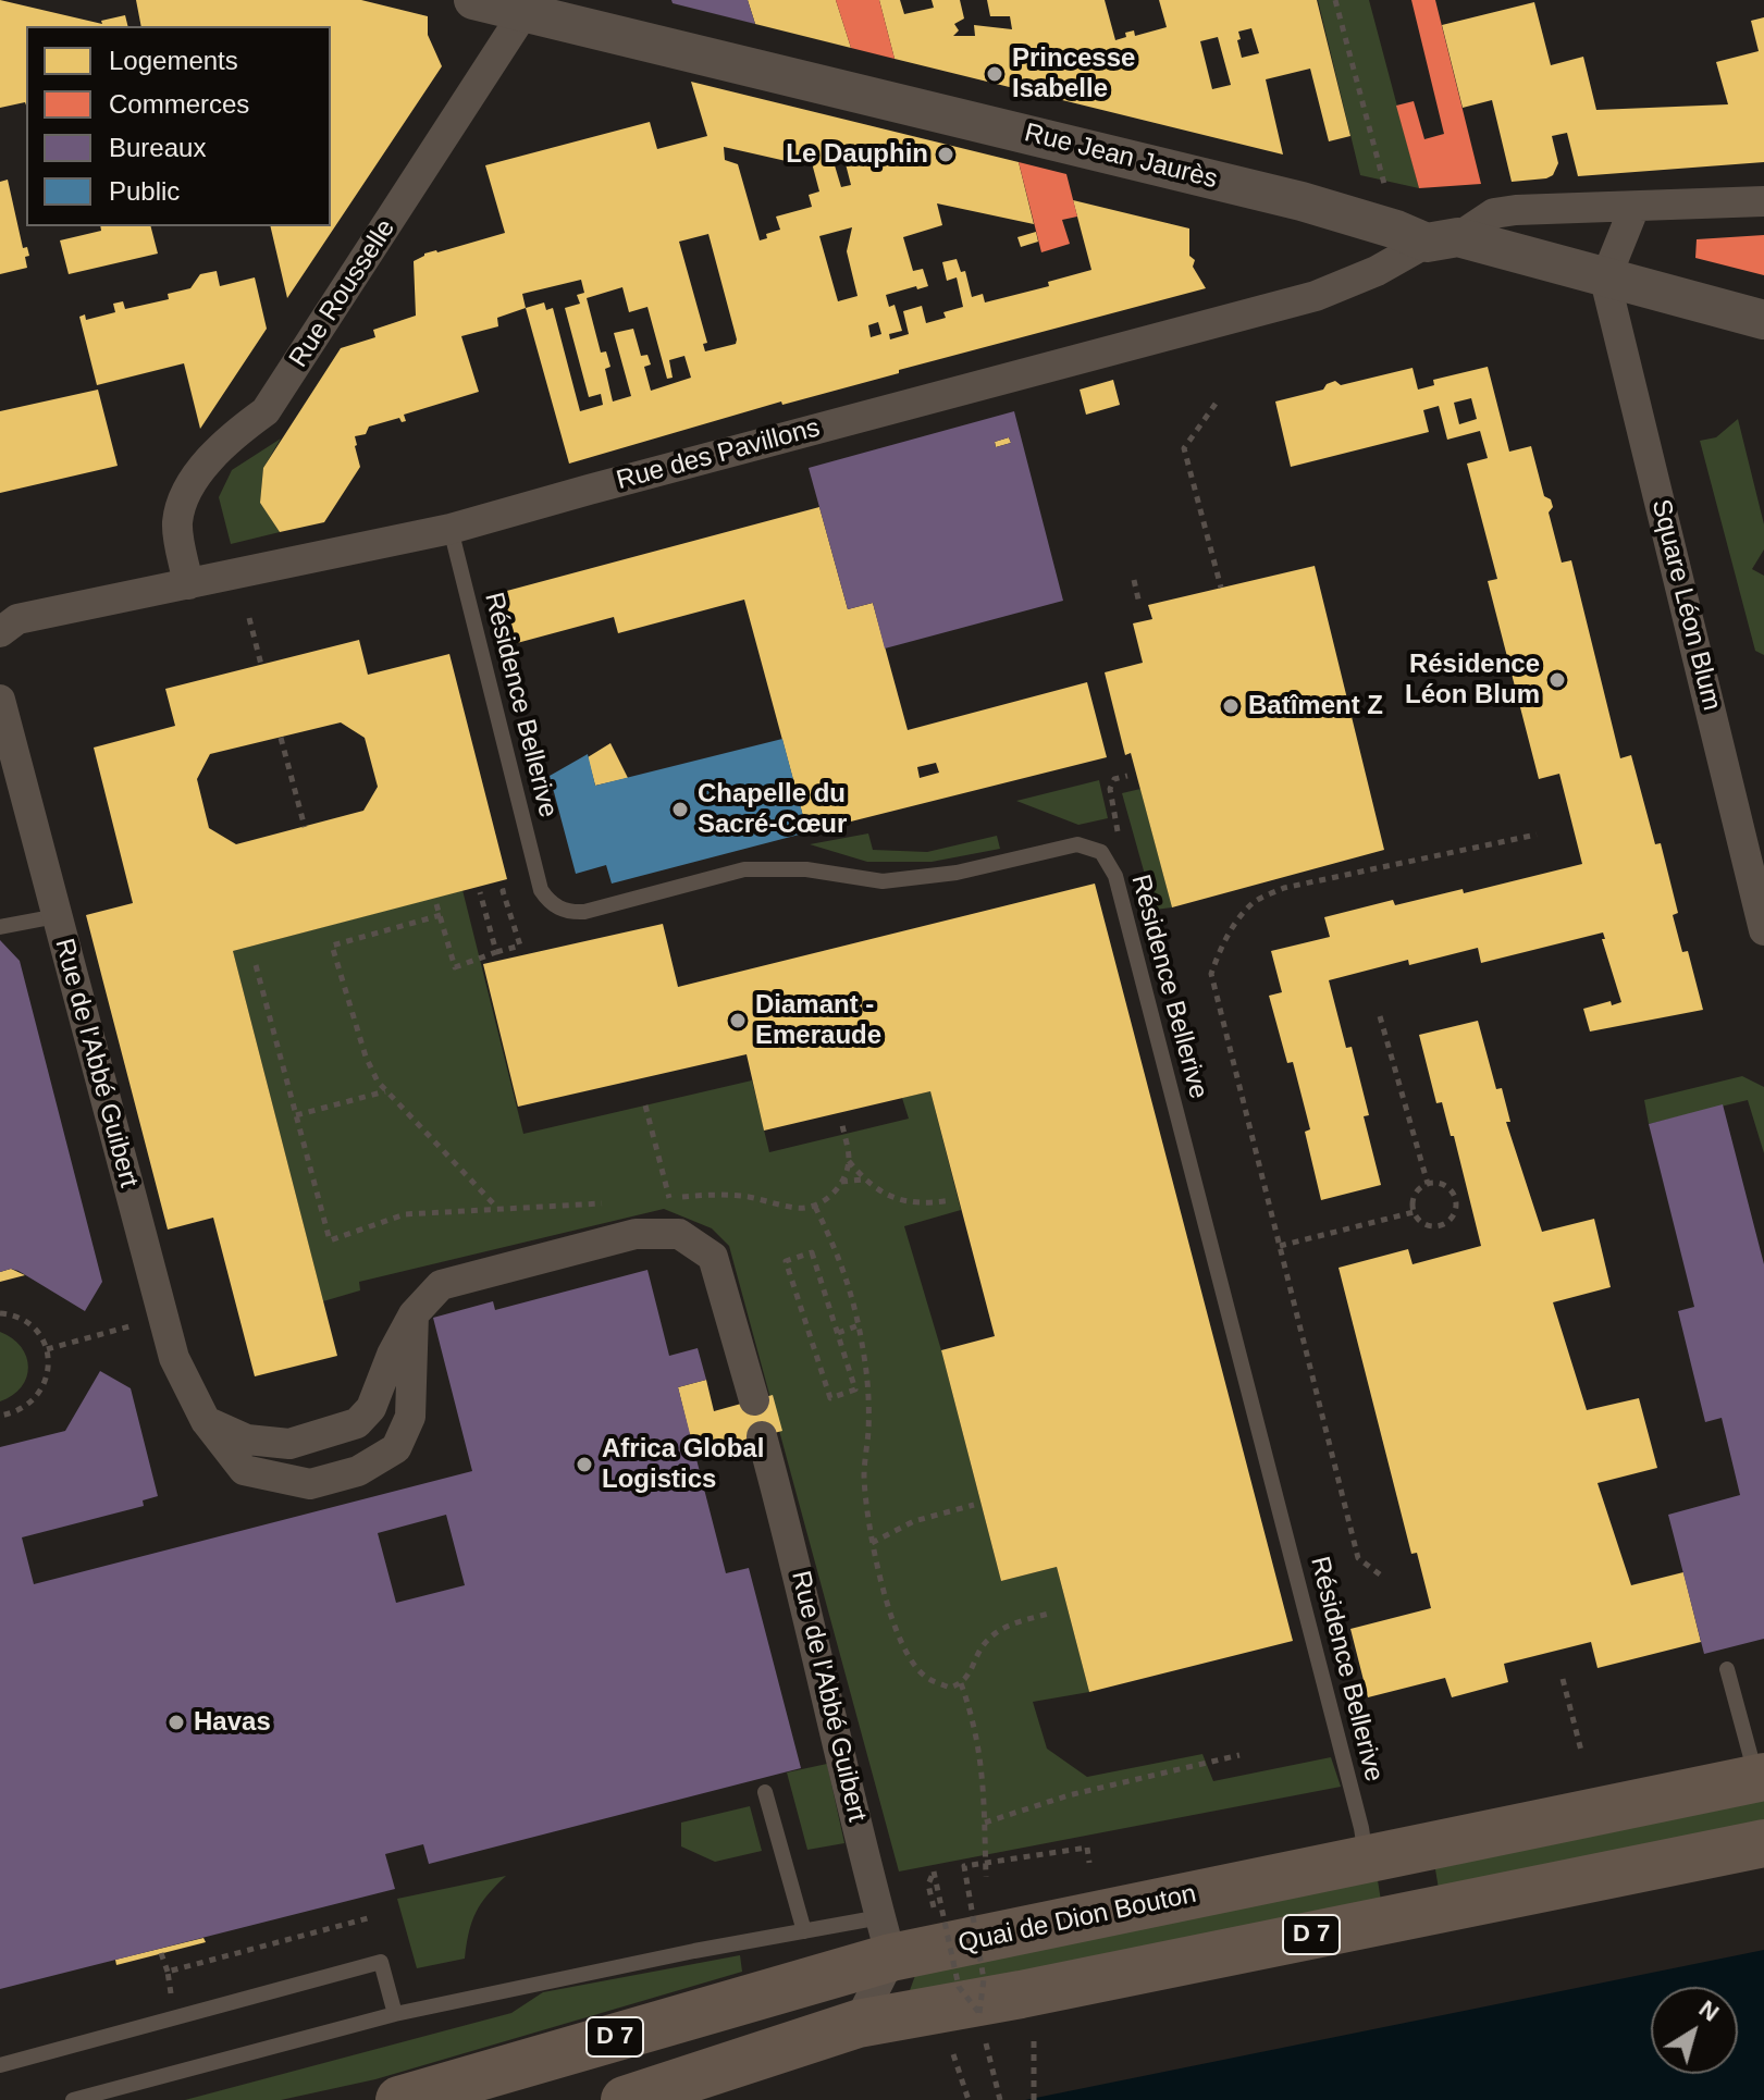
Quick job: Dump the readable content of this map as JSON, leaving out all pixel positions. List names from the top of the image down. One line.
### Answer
{"streets":{"main road":["Quai de Dion Bouton","D 7"],"street":["Rue Jean Jaurès","Rue Rousselle","Rue des Pavillons","Square Léon Blum","Rue de l'Abbé Guibert"],"lane":["Résidence Bellerive"]},"crossings":[["Rue Jean Jaurès","Rue Rousselle"],["Rue Jean Jaurès","Rue des Pavillons"],["Rue Jean Jaurès","Square Léon Blum"],["Rue Rousselle","Rue des Pavillons"],["Rue des Pavillons","Résidence Bellerive"],["Résidence Bellerive","Quai de Dion Bouton"],["Rue de l'Abbé Guibert","Quai de Dion Bouton"]],"places":["Princesse Isabelle","Le Dauphin","Résidence Léon Blum","Batîment Z","Chapelle du Sacré-Cœur","Diamant - Emeraude","Africa Global Logistics","Havas"],"legend":["Logements","Commerces","Bureaux","Public"],"north":"top right"}
